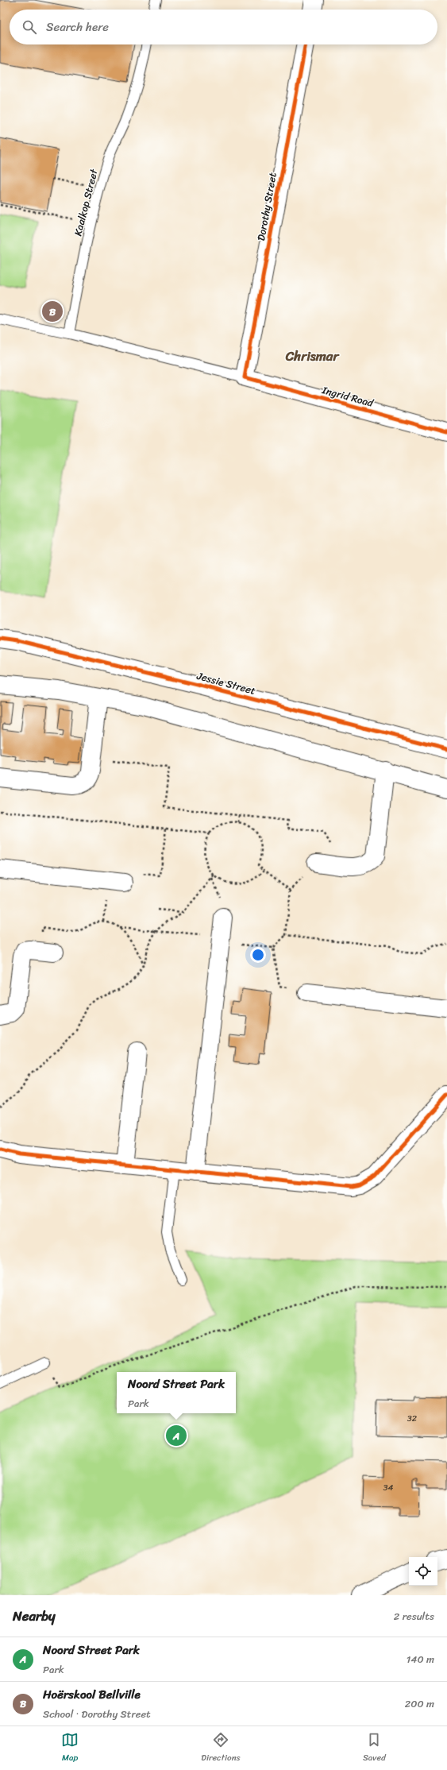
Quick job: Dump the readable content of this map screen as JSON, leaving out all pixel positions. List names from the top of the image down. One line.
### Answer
{"streets":{"street":["Dorothy Street","Ingrid Road","Jessie Street"],"lane":["Kaalkop Street"]},"crossings":[["Kaalkop Street","Ingrid Road"],["Dorothy Street","Ingrid Road"]],"districts":["Chrismar"],"house_numbers":["32","34"],"page":{"search":"Search here","pins":["B","A"],"popup":["Noord Street Park","Park"],"heading":["Nearby","2 results"],"list":[{"mark":"A","name":"Noord Street Park","note":"Park","value":"140 m"},{"mark":"B","name":"Hoërskool Bellville","note":"School · Dorothy Street","value":"200 m"}],"nav":["Map","Directions","Saved"]}}
